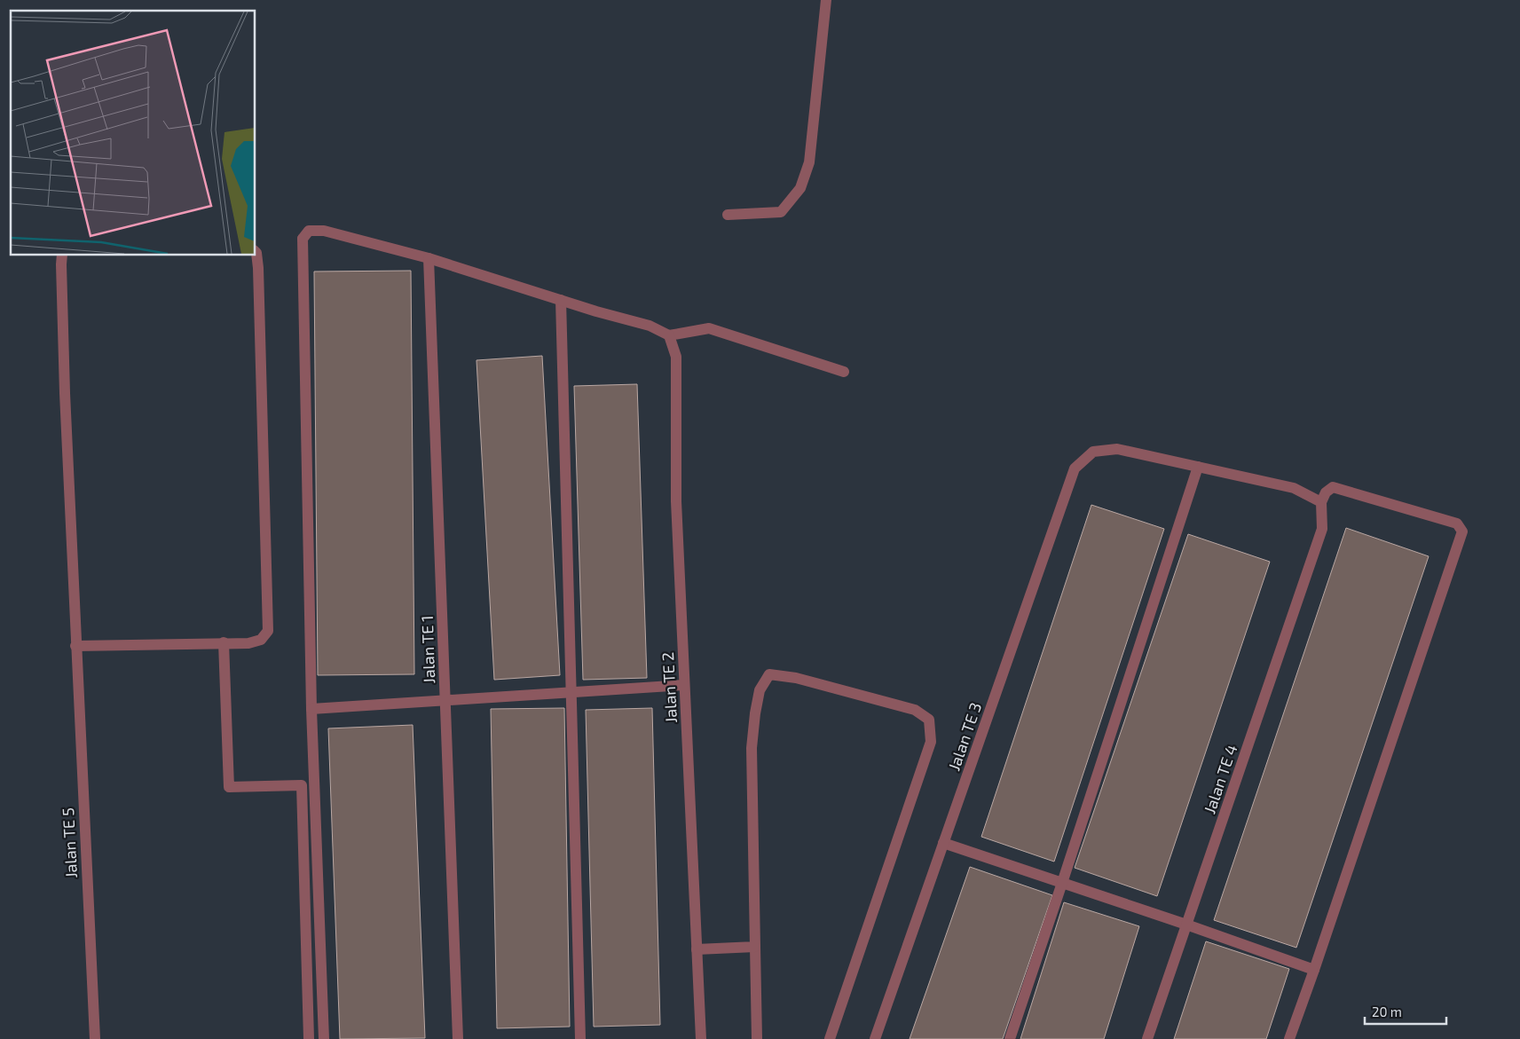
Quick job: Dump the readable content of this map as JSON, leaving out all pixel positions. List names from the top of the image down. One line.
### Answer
{"streets":{"street":["Jalan TE 1","Jalan TE 2","Jalan TE 3","Jalan TE 4","Jalan TE 5"]},"scale_bar":"20 m"}
